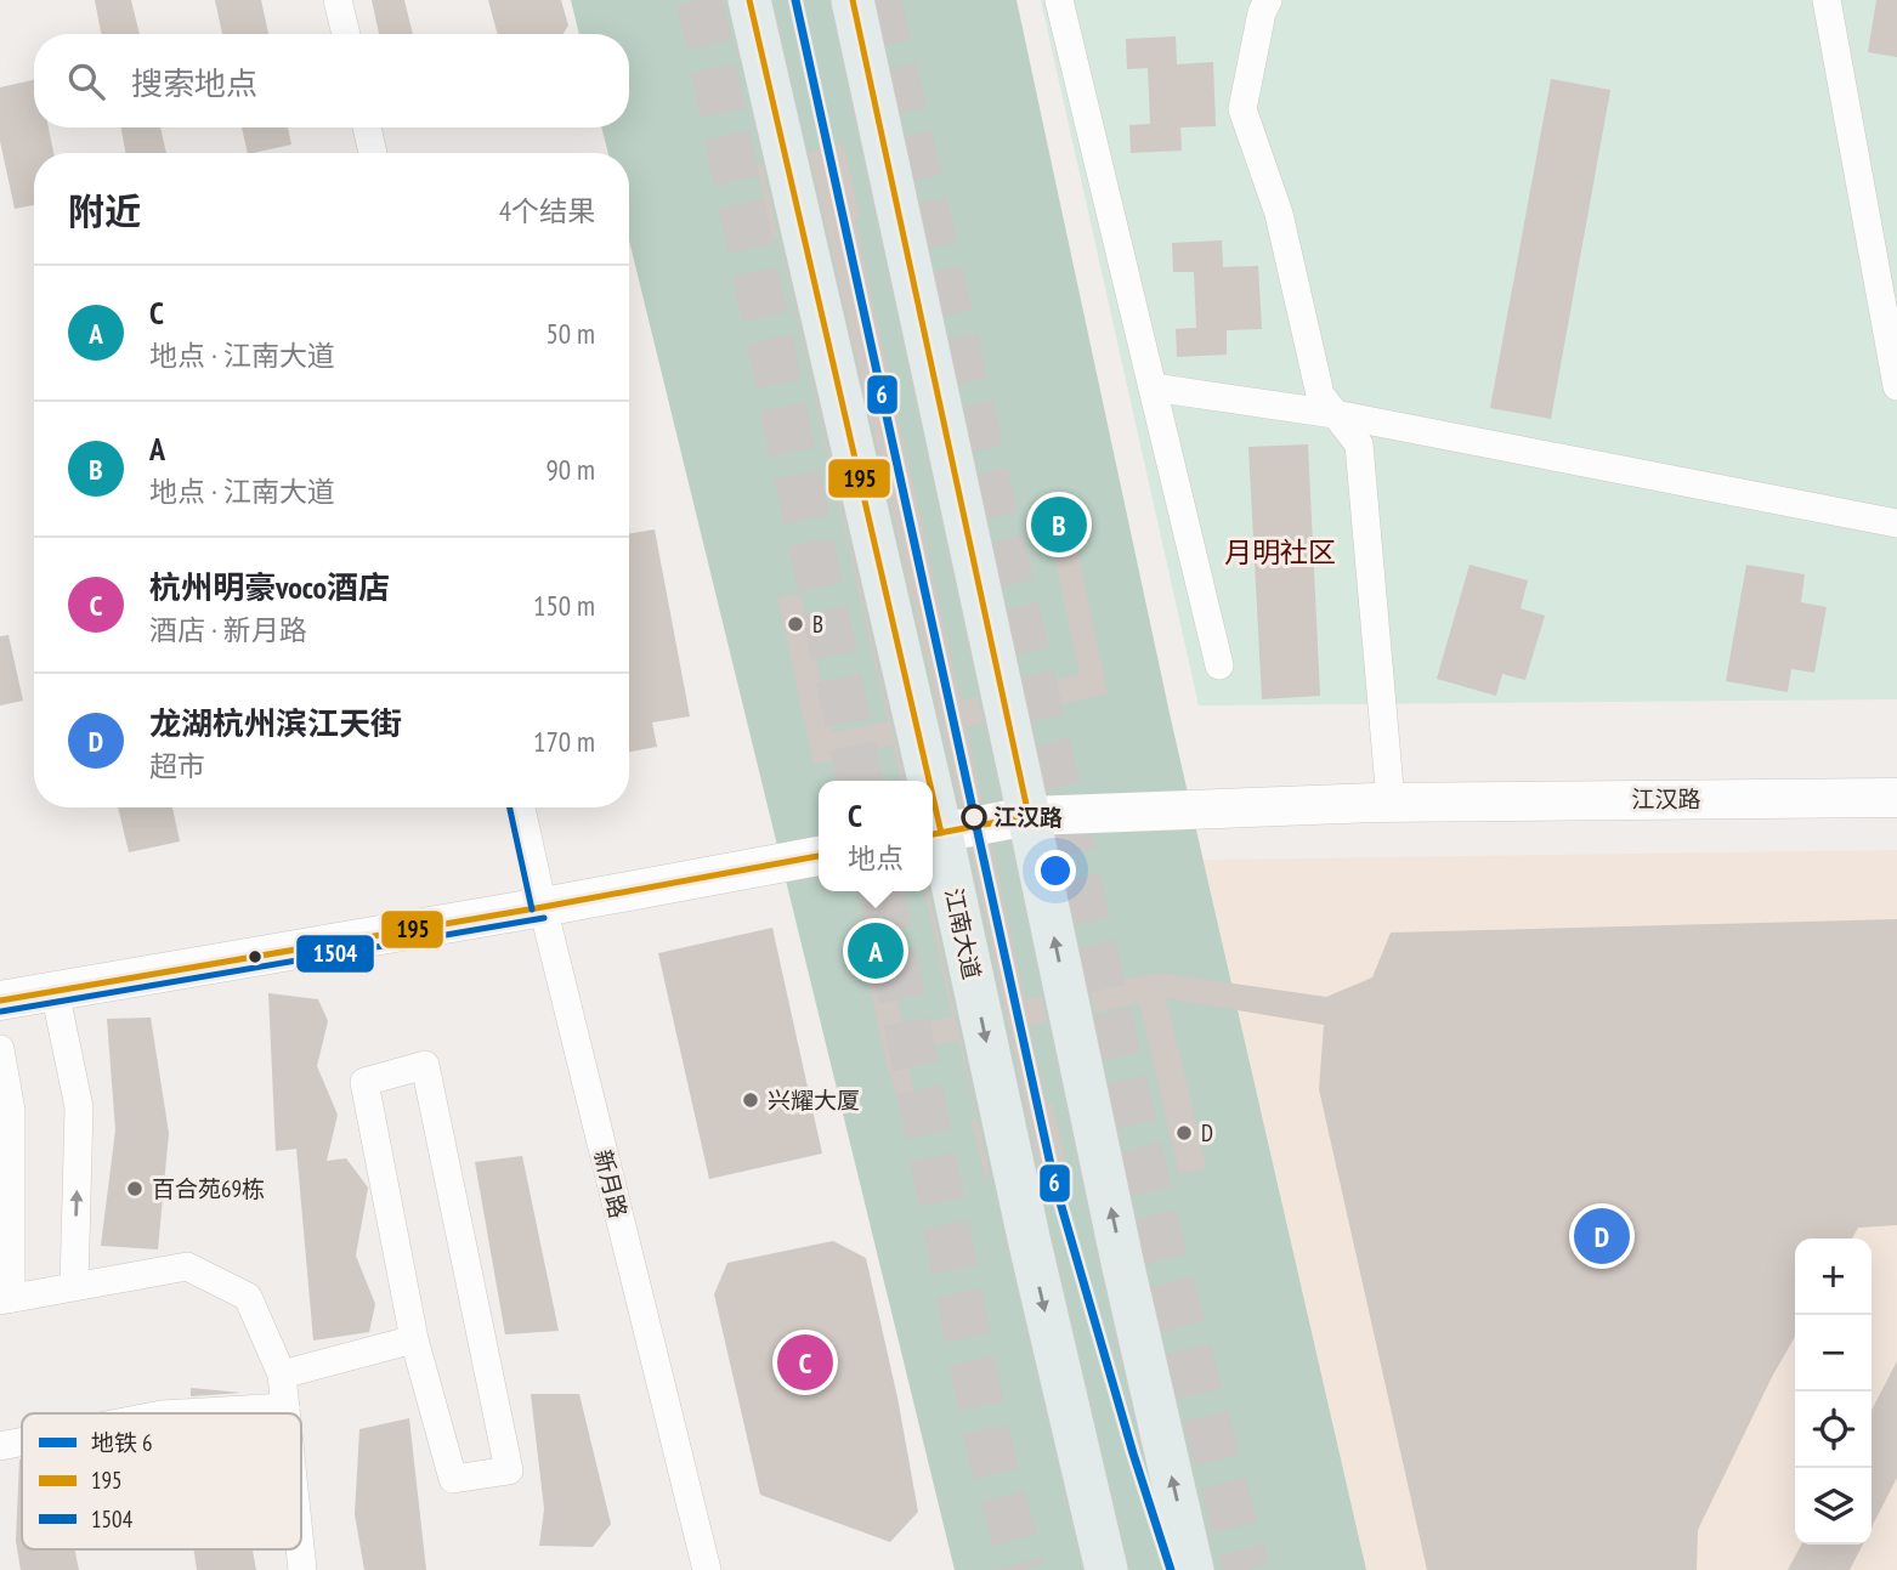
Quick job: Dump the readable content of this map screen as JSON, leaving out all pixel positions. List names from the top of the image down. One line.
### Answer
{"streets":{"main road":["江南大道"],"street":["江汉路","新月路"]},"crossings":[["江汉路","江南大道"]],"districts":["月明社区"],"places":["B","江汉路","兴耀大厦","D","百合苑69栋"],"lines":["metro line 6","transit line 195","transit line 1504"],"legend":["地铁 6","195","1504"],"page":{"search":"搜索地点","heading":["附近","4个结果"],"list":[{"mark":"A","name":"C","note":"地点 · 江南大道","value":"50 m"},{"mark":"B","name":"A","note":"地点 · 江南大道","value":"90 m"},{"mark":"C","name":"杭州明豪voco酒店","note":"酒店 · 新月路","value":"150 m"},{"mark":"D","name":"龙湖杭州滨江天街","note":"超市","value":"170 m"}],"pins":["B","A","D","C"],"popup":["C","地点"],"map_buttons":["+","−"]}}
